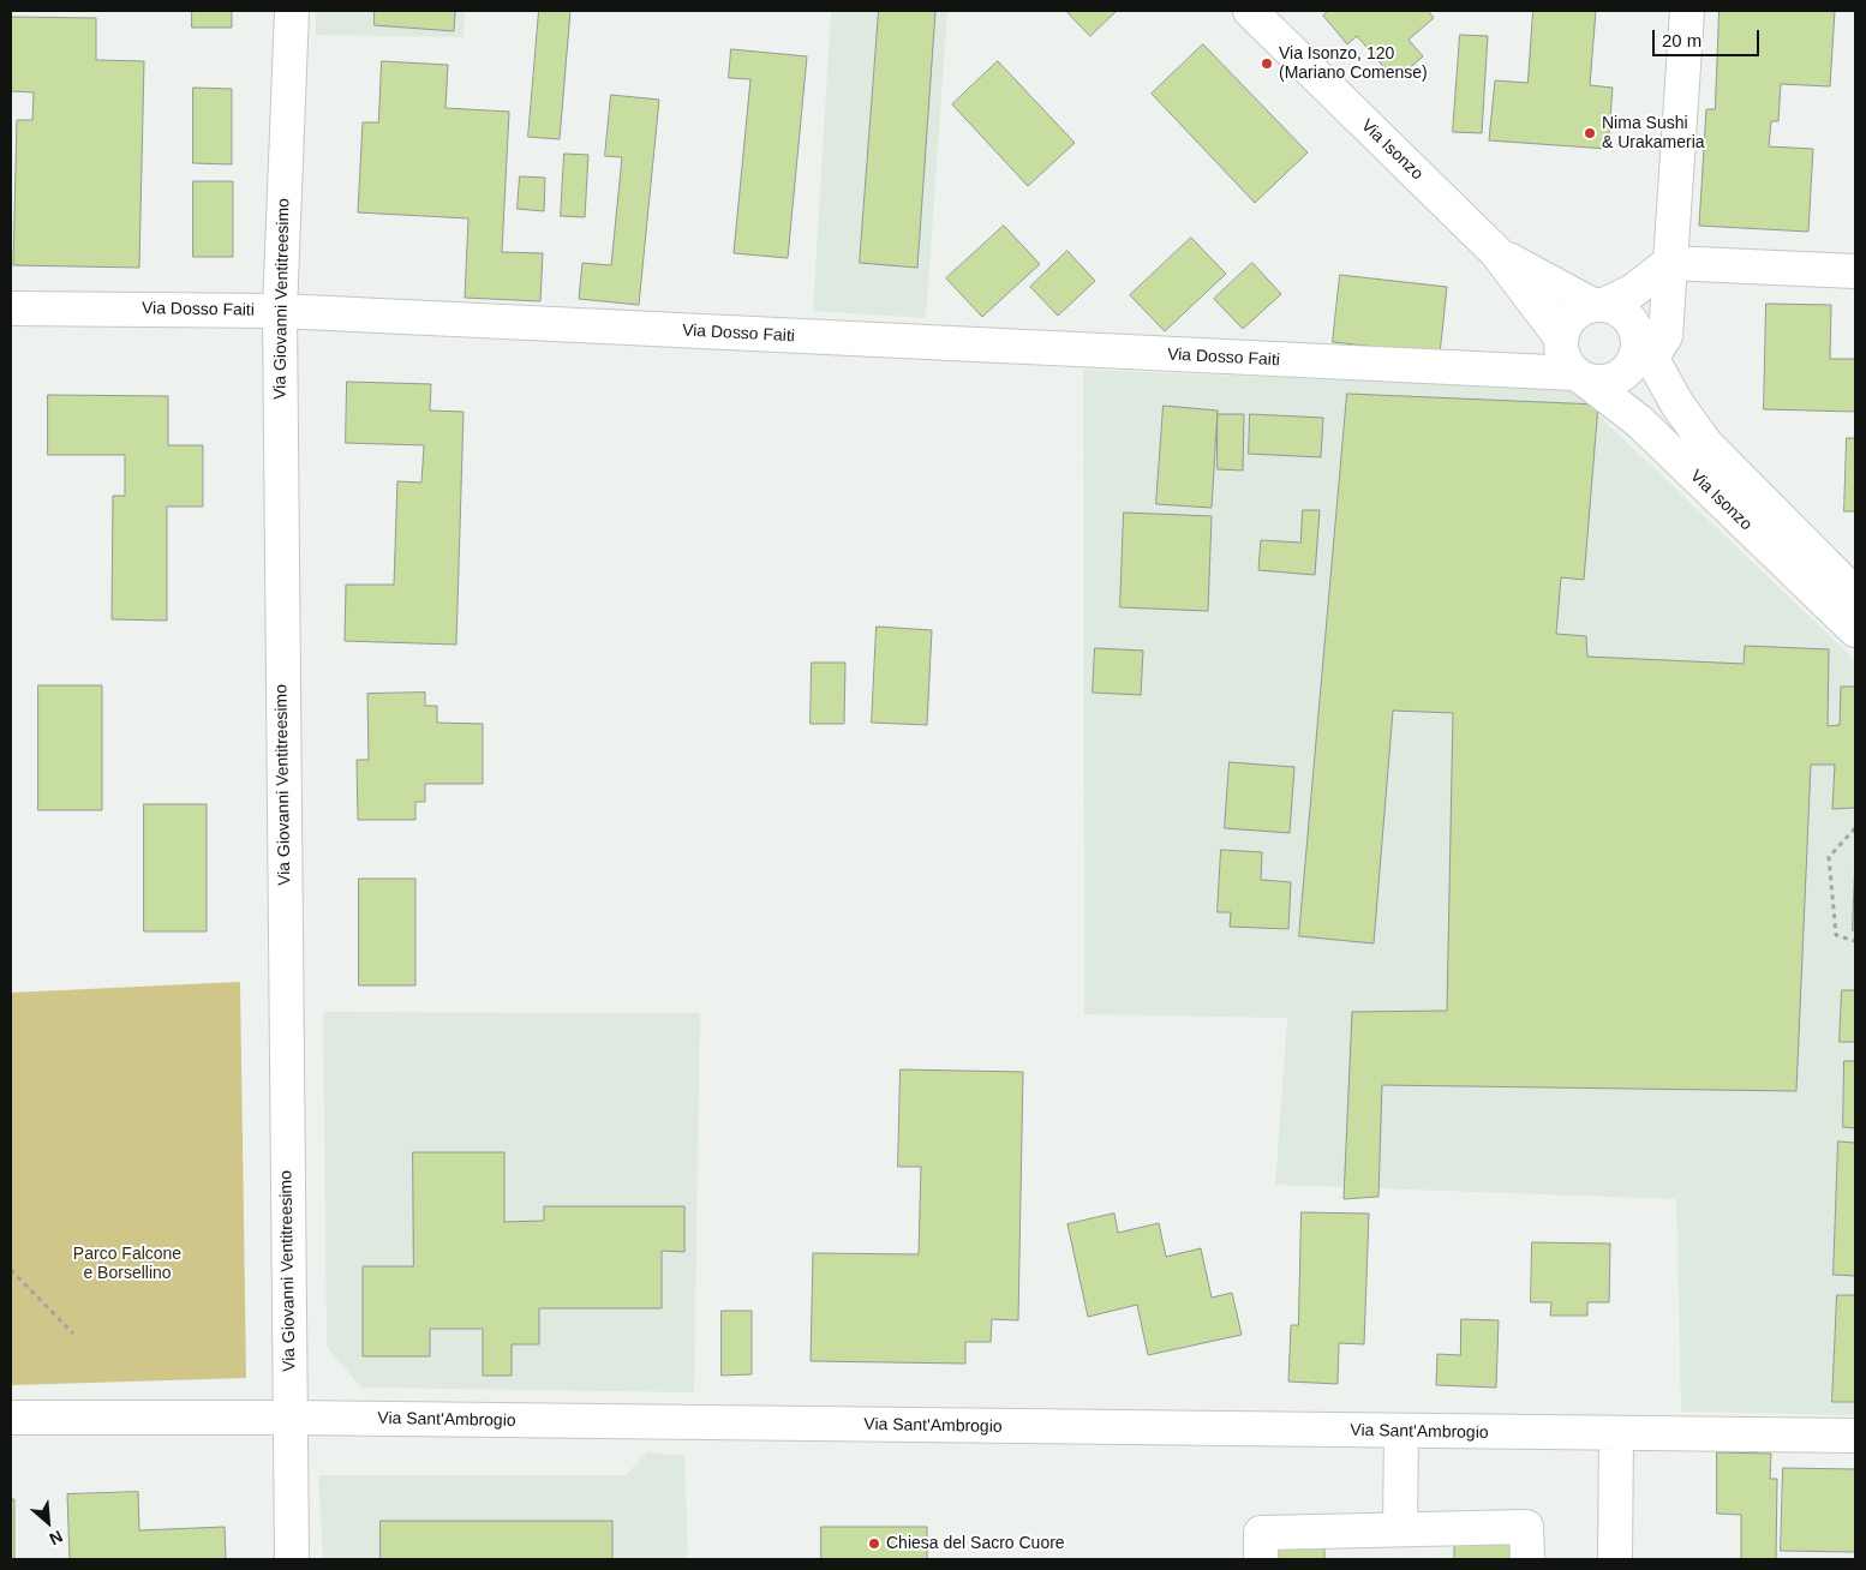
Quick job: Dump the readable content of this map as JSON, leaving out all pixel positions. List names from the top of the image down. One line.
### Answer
{"streets":{"street":["Via Isonzo","Via Giovanni Ventitreesimo","Via Dosso Faiti","Via Sant'Ambrogio"]},"crossings":[["Via Isonzo","Via Dosso Faiti"],["Via Giovanni Ventitreesimo","Via Dosso Faiti"],["Via Giovanni Ventitreesimo","Via Sant'Ambrogio"]],"parks":["Parco Falcone e Borsellino"],"places":["Via Isonzo, 120 (Mariano Comense)","Nima Sushi & Urakameria","Chiesa del Sacro Cuore"],"scale_bar":"20 m","north":"bottom right"}
